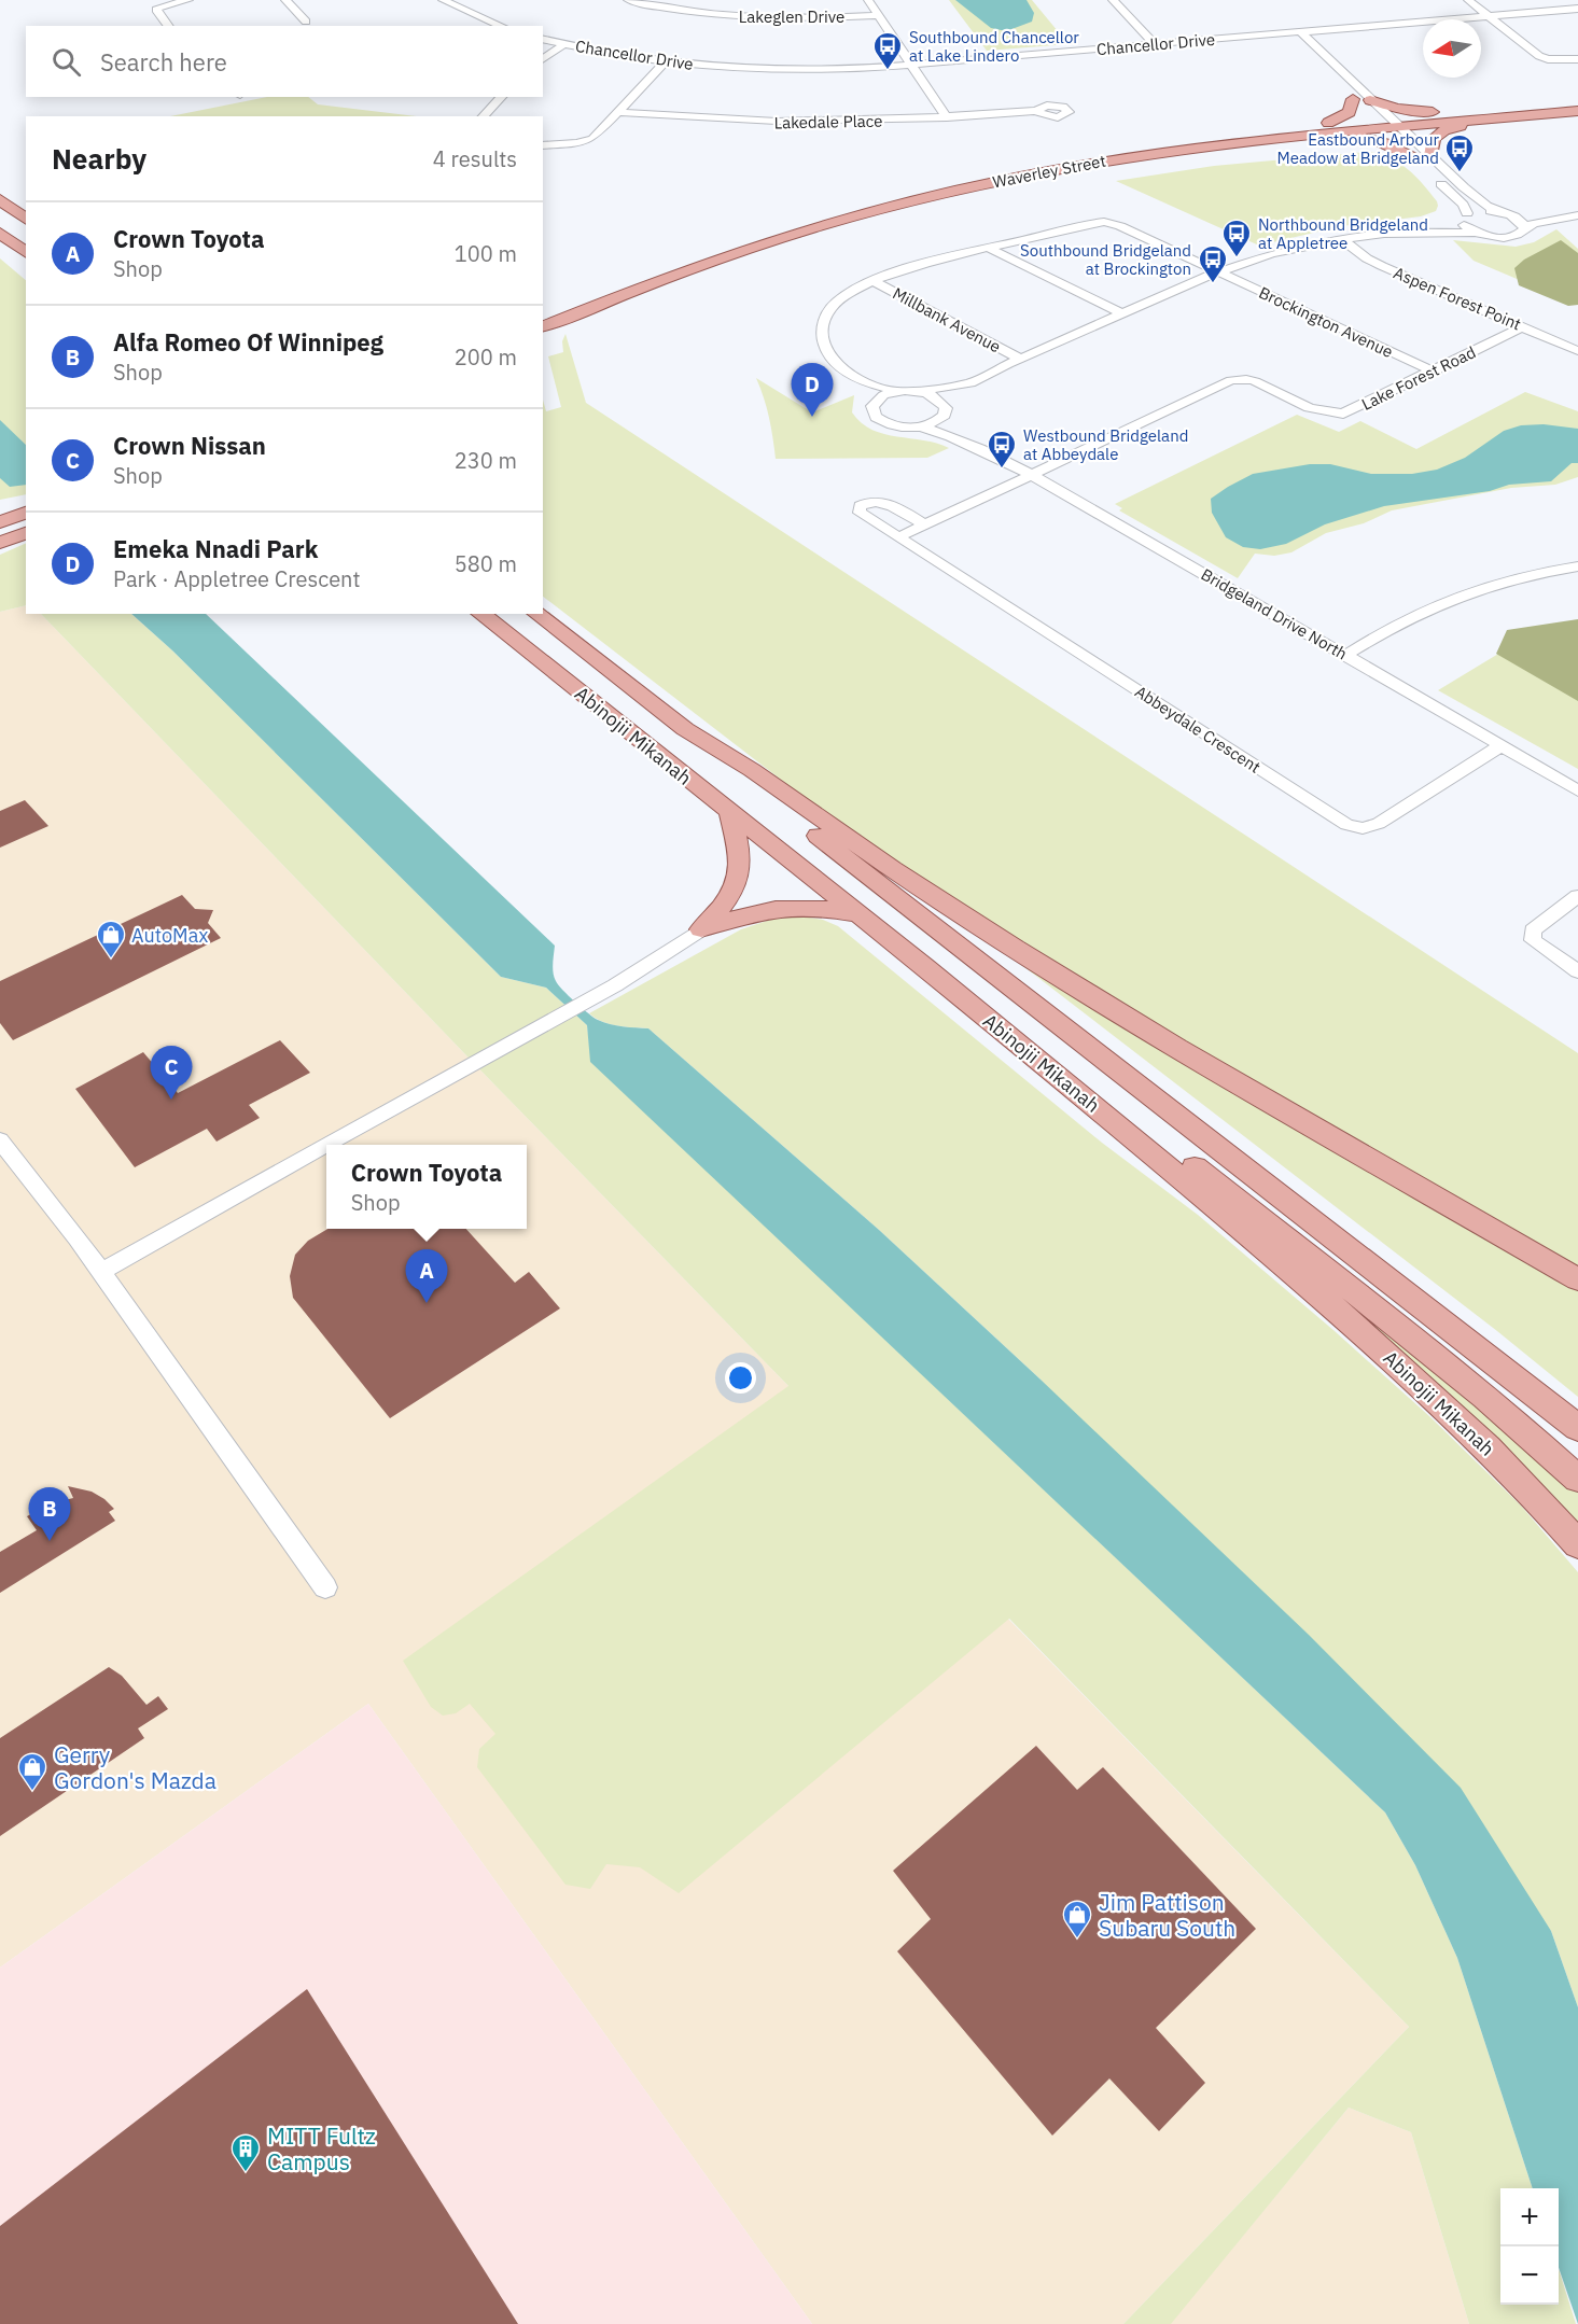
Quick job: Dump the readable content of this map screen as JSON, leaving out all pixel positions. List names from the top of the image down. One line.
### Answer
{"streets":{"main road":["Waverley Street","Abinojii Mikanah"],"street":["Lakeglen Drive","Chancellor Drive","Lakedale Place","Aspen Forest Point","Millbank Avenue","Brockington Avenue","Lake Forest Road","Bridgeland Drive North","Abbeydale Crescent"]},"crossings":[["Aspen Forest Point","Lake Forest Road"],["Millbank Avenue","Brockington Avenue"],["Brockington Avenue","Lake Forest Road"],["Lake Forest Road","Bridgeland Drive North"],["Bridgeland Drive North","Abbeydale Crescent"]],"places":{"bus stop":["Southbound Chancellor at Lake Lindero","Eastbound Arbour Meadow at Bridgeland","Northbound Bridgeland at Appletree","Southbound Bridgeland at Brockington","Westbound Bridgeland at Abbeydale"],"shop":["AutoMax","Gerry Gordon's Mazda","Jim Pattison Subaru South"],"building":["MITT Fultz Campus"]},"north":"left","page":{"search":"Search here","heading":["Nearby","4 results"],"list":[{"mark":"A","name":"Crown Toyota","note":"Shop","value":"100 m"},{"mark":"B","name":"Alfa Romeo Of Winnipeg","note":"Shop","value":"200 m"},{"mark":"C","name":"Crown Nissan","note":"Shop","value":"230 m"},{"mark":"D","name":"Emeka Nnadi Park","note":"Park · Appletree Crescent","value":"580 m"}],"pins":["D","C","A","B"],"popup":["Crown Toyota","Shop"],"map_buttons":["+","−"]}}
